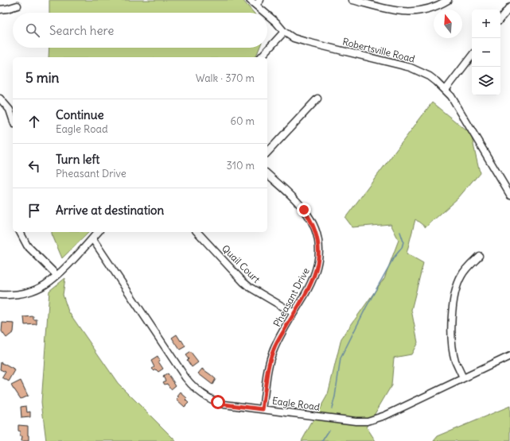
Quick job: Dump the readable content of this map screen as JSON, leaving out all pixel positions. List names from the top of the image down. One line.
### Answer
{"streets":{"street":["Robertsville Road","Quail Court","Pheasant Drive","Eagle Road"]},"crossings":[["Quail Court","Pheasant Drive"],["Pheasant Drive","Eagle Road"]],"north":"top","page":{"map_buttons":["+","−"],"search":"Search here","heading":["5 min","Walk · 370 m"],"list":[["Continue","Eagle Road","60 m"],["Turn left","Pheasant Drive","310 m"],"Arrive at destination"]}}
